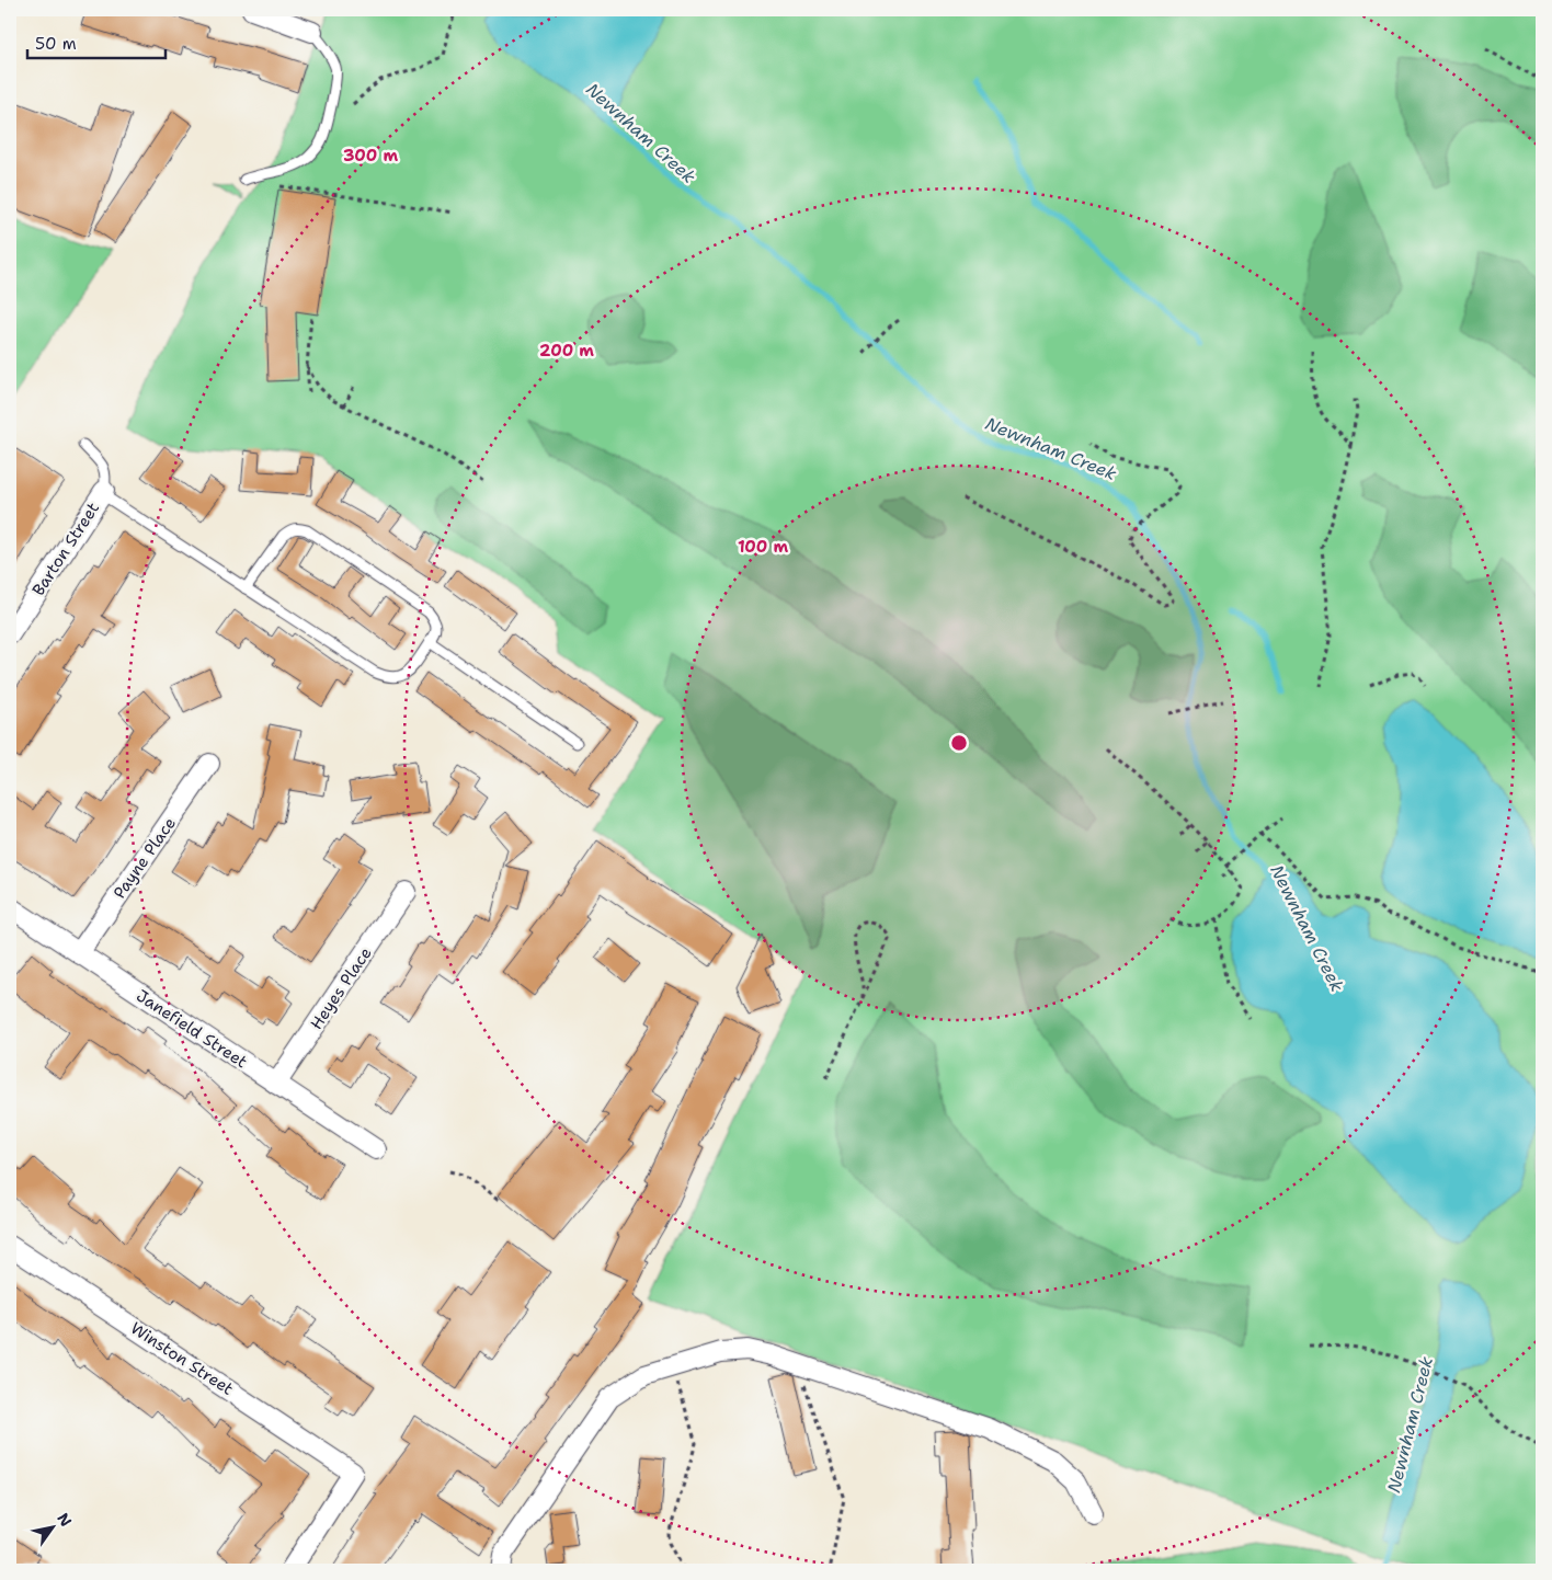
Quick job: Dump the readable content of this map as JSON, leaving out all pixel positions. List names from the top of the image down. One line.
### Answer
{"streets":{"street":["Barton Street","Payne Place","Heyes Place","Janefield Street","Winston Street"]},"crossings":[["Payne Place","Janefield Street"],["Heyes Place","Janefield Street"]],"water":["Newnham Creek"],"scale_bar":"50 m","north":"top right","rings":["300 m","200 m","100 m"]}
